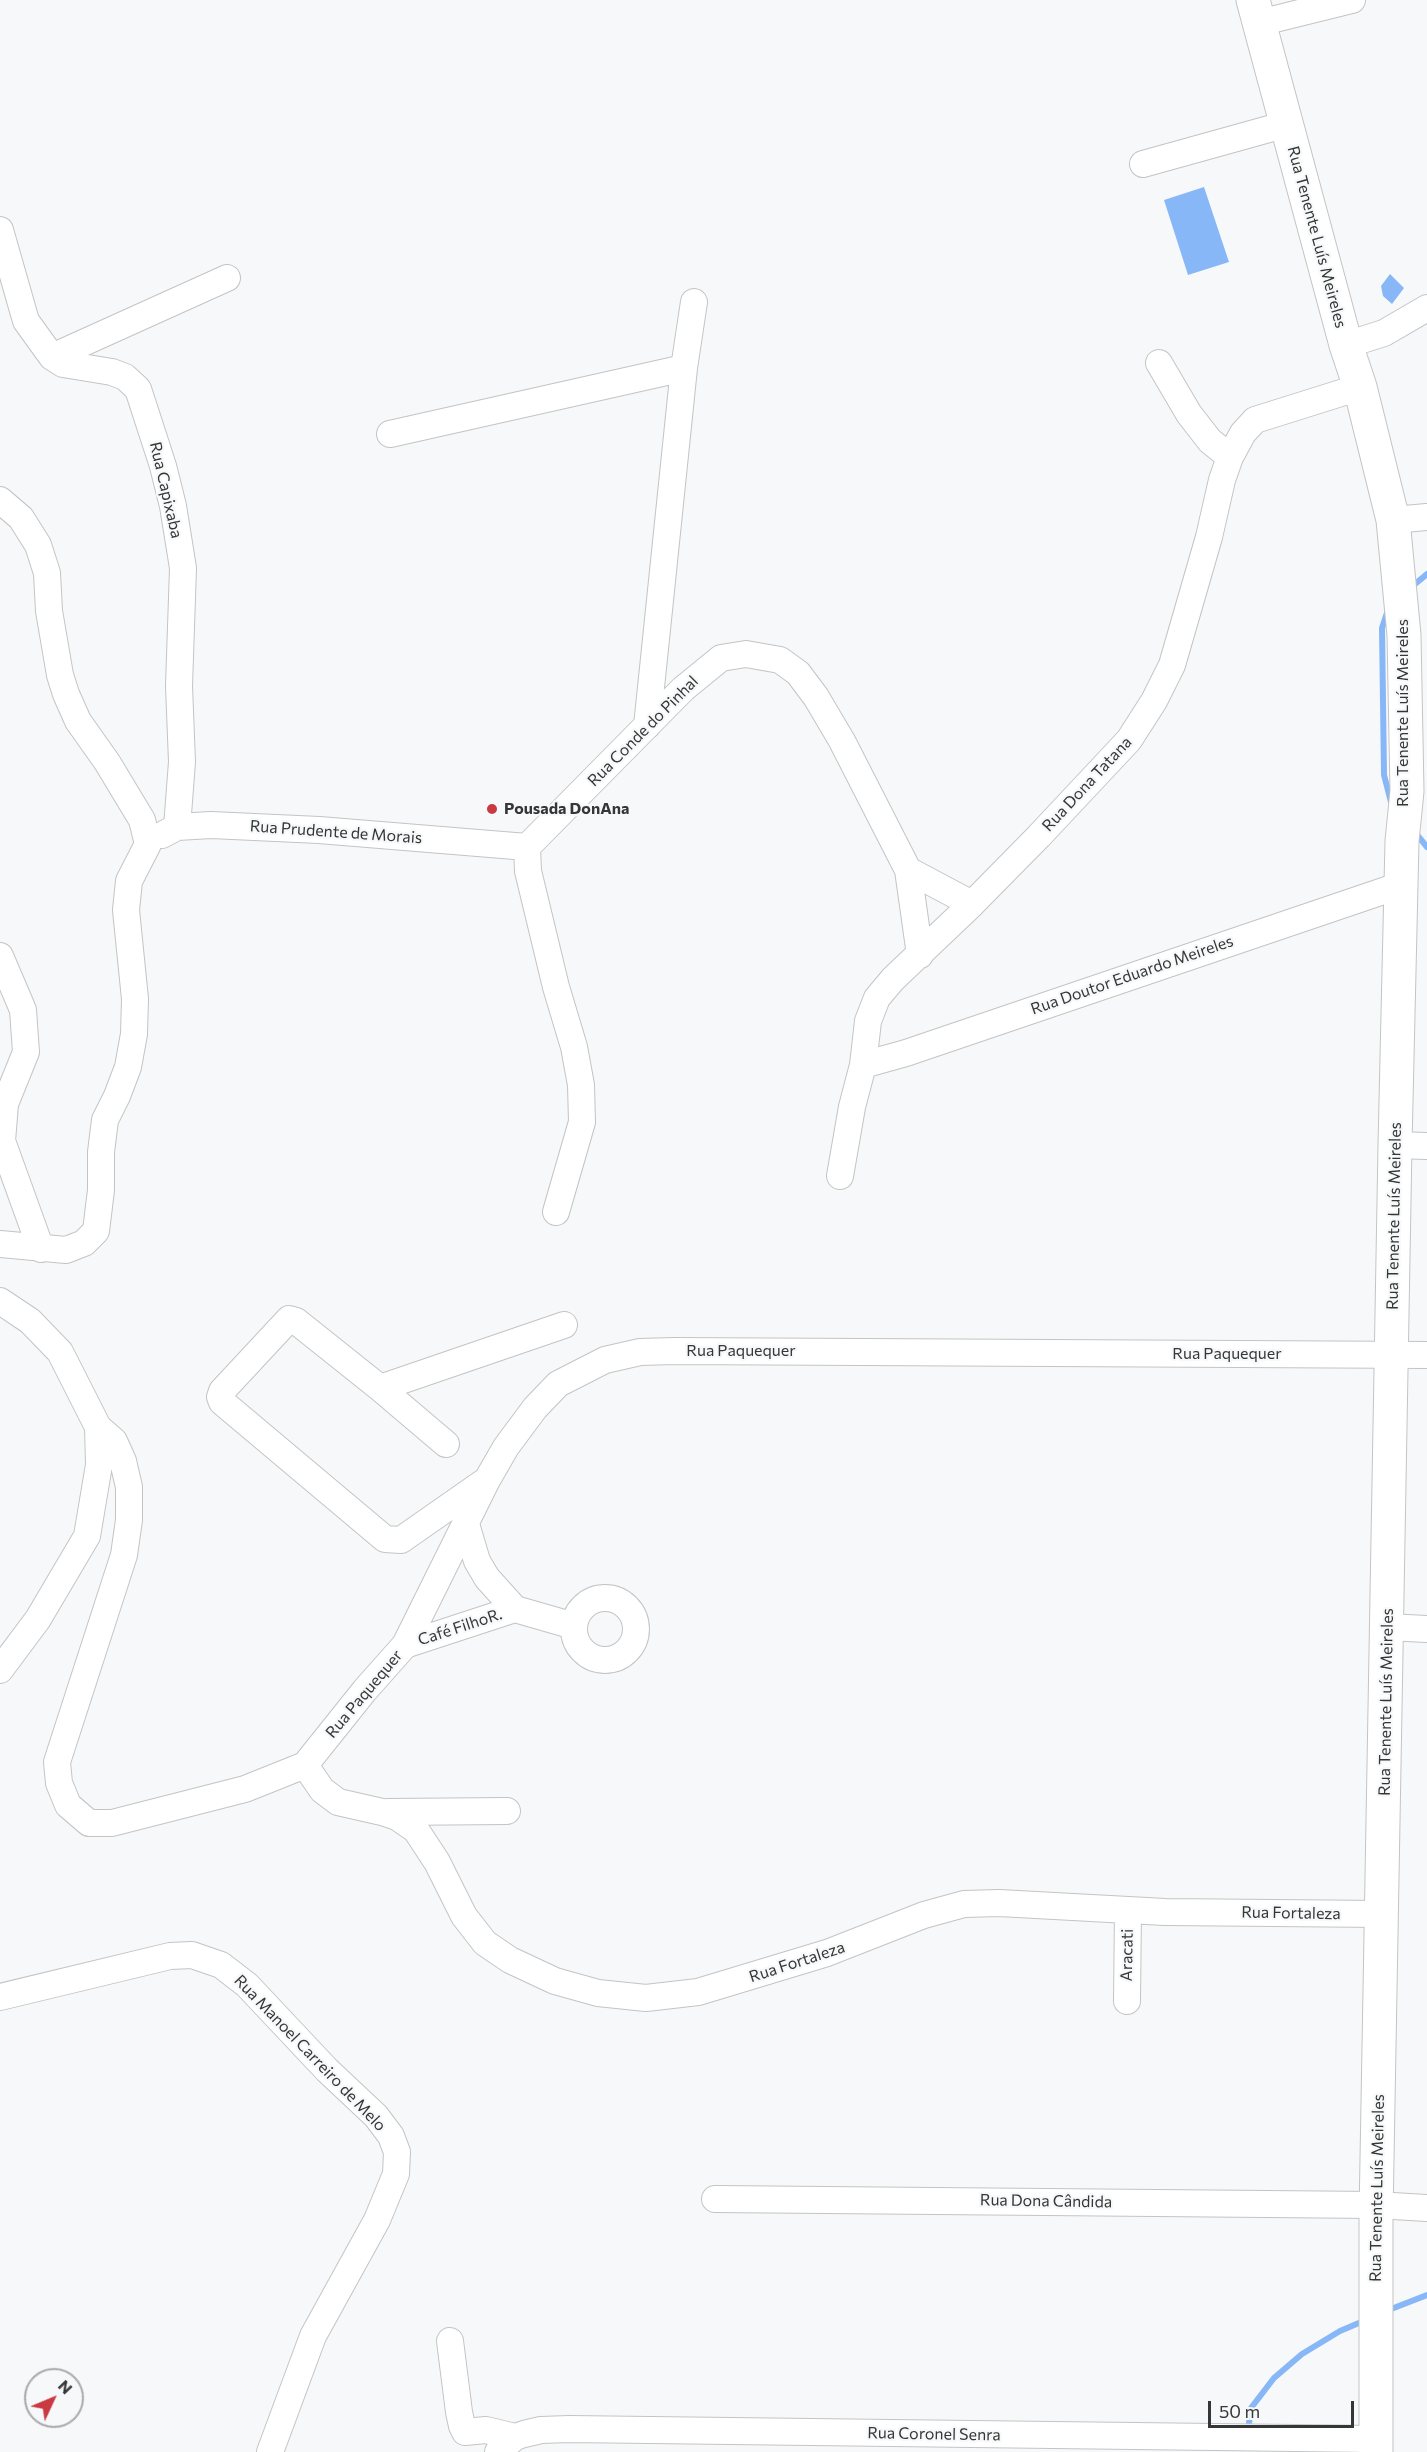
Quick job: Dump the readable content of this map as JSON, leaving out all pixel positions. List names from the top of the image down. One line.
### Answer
{"streets":{"main road":["Rua Tenente Luís Meireles"],"street":["Rua Capixaba","Rua Conde do Pinhal","Rua Dona Tatana","Rua Prudente de Morais","Rua Doutor Eduardo Meireles","Rua Paquequer","Café FilhoR.","Rua Fortaleza","Aracati","Rua Manoel Carreiro de Melo","Rua Dona Cândida","Rua Coronel Senra"]},"crossings":[["Rua Tenente Luís Meireles","Rua Dona Tatana"],["Rua Tenente Luís Meireles","Rua Doutor Eduardo Meireles"],["Rua Tenente Luís Meireles","Rua Paquequer"],["Rua Tenente Luís Meireles","Rua Fortaleza"],["Rua Tenente Luís Meireles","Rua Dona Cândida"],["Rua Tenente Luís Meireles","Rua Coronel Senra"],["Rua Capixaba","Rua Prudente de Morais"],["Rua Conde do Pinhal","Rua Dona Tatana"],["Rua Conde do Pinhal","Rua Prudente de Morais"],["Rua Dona Tatana","Rua Doutor Eduardo Meireles"],["Rua Paquequer","Café FilhoR."],["Rua Paquequer","Rua Fortaleza"],["Rua Fortaleza","Aracati"]],"places":["Pousada DonAna"],"scale_bar":"50 m","north":"top right"}
